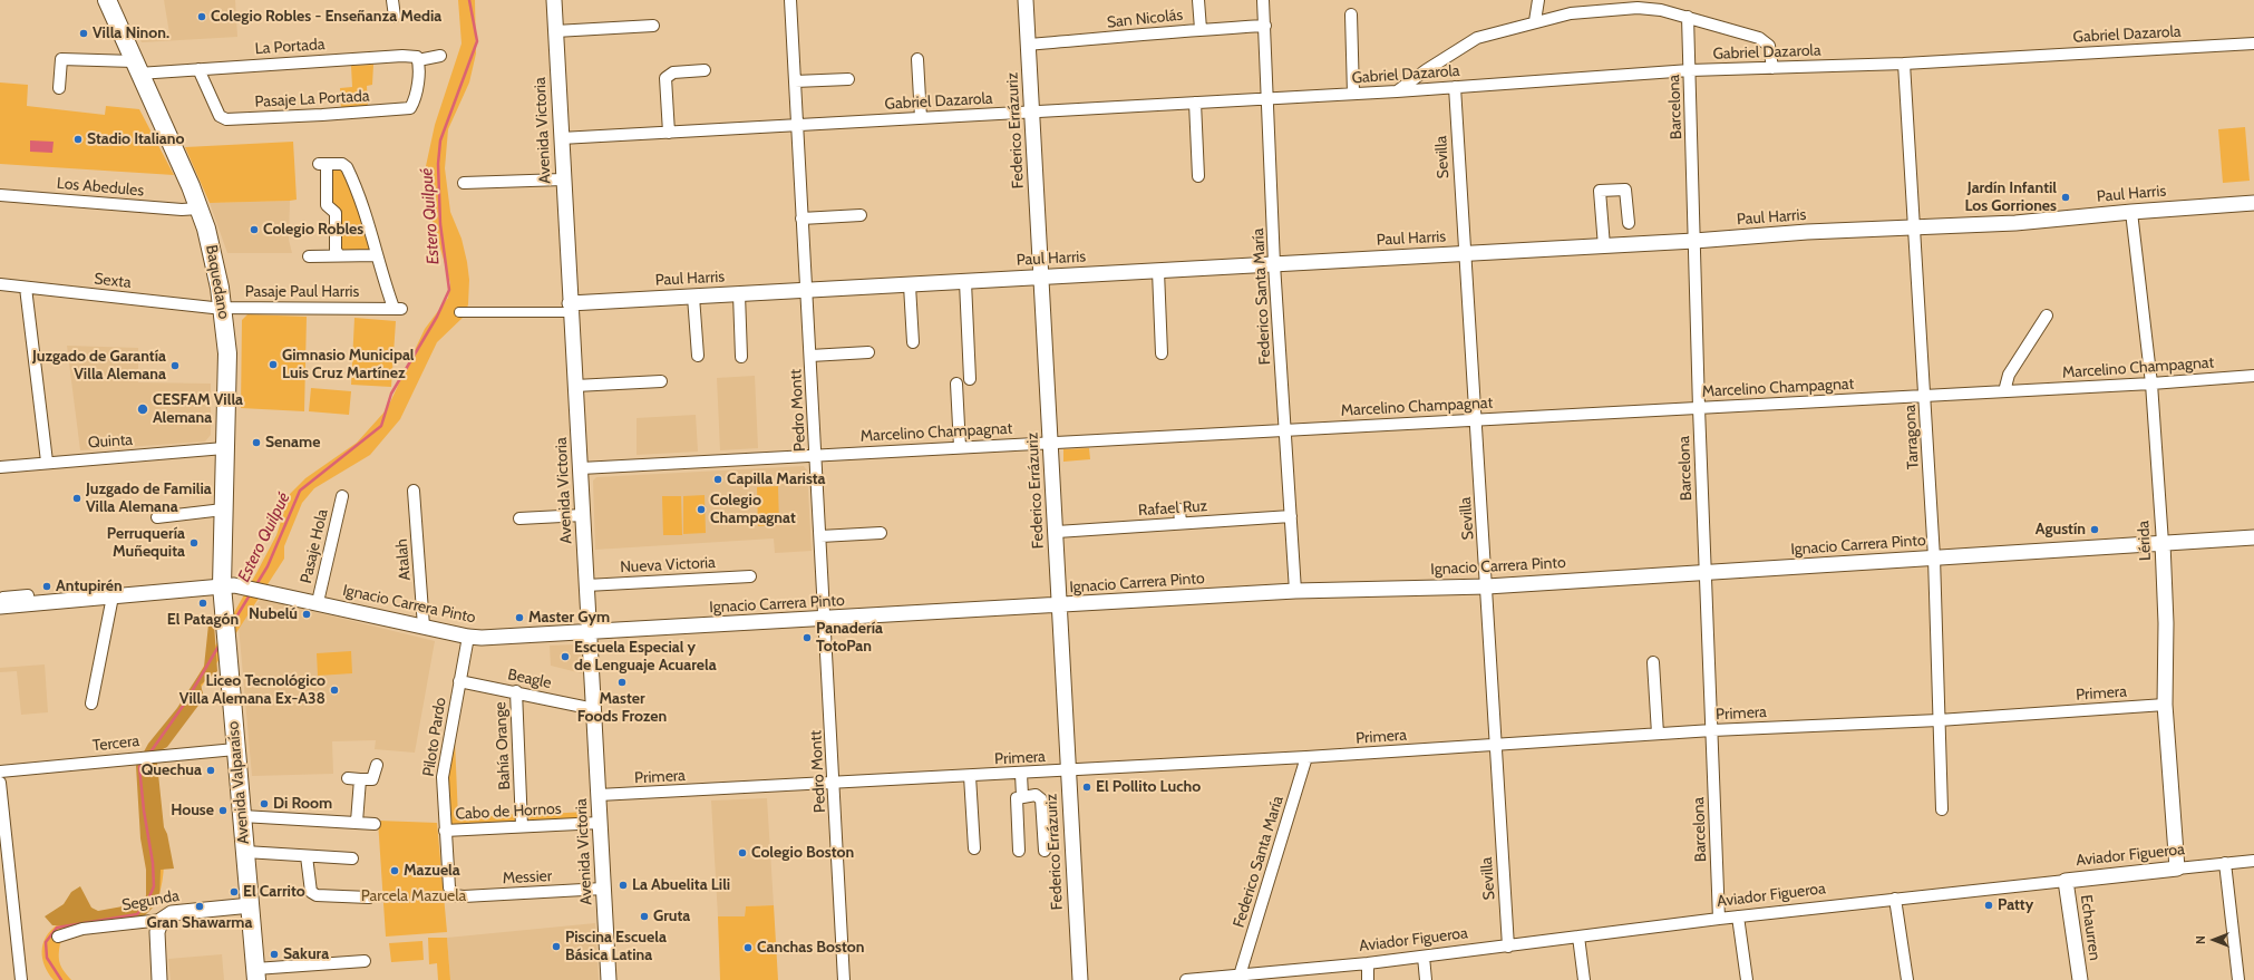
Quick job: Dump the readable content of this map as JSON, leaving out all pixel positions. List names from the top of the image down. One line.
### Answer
{"streets":{"main road":["Baquedano","Avenida Valparaíso"],"street":["San Nicolás","Gabriel Dazarola","La Portada","Pasaje La Portada","Barcelona","Avenida Victoria","Federico Errázuriz","Sevilla","Los Abedules","Paul Harris","Sexta","Pasaje Paul Harris","Federico Santa María","Marcelino Champagnat","Pedro Montt","Tarragona","Quinta","Rafael Ruz","Lérida","Ignacio Carrera Pinto","Pasaje Hola","Atalah","Nueva Victoria","Beagle","Primera","Piloto Pardo","Tercera","Bahía Orange","Cabo de Hornos","Aviador Figueroa","Messier","Segunda","Echaurren"]},"crossings":[["San Nicolás","Federico Errázuriz"],["San Nicolás","Federico Santa María"],["Gabriel Dazarola","Barcelona"],["Gabriel Dazarola","Avenida Victoria"],["Gabriel Dazarola","Federico Errázuriz"],["Gabriel Dazarola","Sevilla"],["Gabriel Dazarola","Federico Santa María"],["Gabriel Dazarola","Pedro Montt"],["Gabriel Dazarola","Tarragona"],["La Portada","Pasaje La Portada"],["La Portada","Baquedano"],["Barcelona","Paul Harris"],["Barcelona","Marcelino Champagnat"],["Barcelona","Ignacio Carrera Pinto"],["Barcelona","Primera"],["Barcelona","Aviador Figueroa"],["Avenida Victoria","Paul Harris"],["Avenida Victoria","Marcelino Champagnat"],["Avenida Victoria","Ignacio Carrera Pinto"],["Avenida Victoria","Nueva Victoria"],["Avenida Victoria","Beagle"],["Avenida Victoria","Primera"],["Avenida Victoria","Cabo de Hornos"],["Avenida Victoria","Messier"],["Federico Errázuriz","Paul Harris"],["Federico Errázuriz","Marcelino Champagnat"],["Federico Errázuriz","Rafael Ruz"],["Federico Errázuriz","Ignacio Carrera Pinto"],["Federico Errázuriz","Primera"],["Sevilla","Paul Harris"],["Sevilla","Marcelino Champagnat"],["Sevilla","Ignacio Carrera Pinto"],["Sevilla","Primera"],["Sevilla","Aviador Figueroa"],["Los Abedules","Baquedano"],["Paul Harris","Federico Santa María"],["Paul Harris","Pedro Montt"],["Paul Harris","Tarragona"],["Paul Harris","Lérida"],["Sexta","Baquedano"],["Sexta","Pasaje Paul Harris"],["Baquedano","Pasaje Paul Harris"],["Baquedano","Quinta"],["Baquedano","Ignacio Carrera Pinto"],["Baquedano","Avenida Valparaíso"],["Federico Santa María","Marcelino Champagnat"],["Federico Santa María","Rafael Ruz"],["Federico Santa María","Ignacio Carrera Pinto"],["Federico Santa María","Primera"],["Federico Santa María","Aviador Figueroa"],["Marcelino Champagnat","Pedro Montt"],["Marcelino Champagnat","Tarragona"],["Marcelino Champagnat","Lérida"],["Pedro Montt","Ignacio Carrera Pinto"],["Pedro Montt","Primera"],["Tarragona","Ignacio Carrera Pinto"],["Tarragona","Primera"],["Lérida","Ignacio Carrera Pinto"],["Lérida","Primera"],["Lérida","Aviador Figueroa"],["Ignacio Carrera Pinto","Pasaje Hola"],["Ignacio Carrera Pinto","Atalah"],["Ignacio Carrera Pinto","Piloto Pardo"],["Ignacio Carrera Pinto","Avenida Valparaíso"],["Beagle","Piloto Pardo"],["Beagle","Bahía Orange"],["Piloto Pardo","Cabo de Hornos"],["Piloto Pardo","Messier"],["Tercera","Avenida Valparaíso"],["Bahía Orange","Cabo de Hornos"],["Avenida Valparaíso","Segunda"],["Aviador Figueroa","Echaurren"]],"water":["Estero Quilpué"],"parks":["Parcela Mazuela"],"places":["Colegio Robles - Enseñanza Media","Villa Ninon.","Stadio Italiano","Jardín Infantil Los Gorriones","Colegio Robles","Gimnasio Municipal Luis Cruz Martínez","Juzgado de Garantía Villa Alemana","CESFAM Villa Alemana","Sename","Capilla Marista","Juzgado de Familia Villa Alemana","Colegio Champagnat","Agustín","Perruquería Muñequita","Antupirén","El Patagón","Nubelú","Master Gym","Panadería TotoPan","Escuela Especial y de Lenguaje Acuarela","Master Foods Frozen","Liceo Tecnológico Villa Alemana Ex-A38","Quechua","El Pollito Lucho","Di Room","House","Colegio Boston","Mazuela","La Abuelita Lili","El Carrito","Patty","Gran Shawarma","Gruta","Piscina Escuela Básica Latina","Canchas Boston","Sakura"],"north":"left"}
